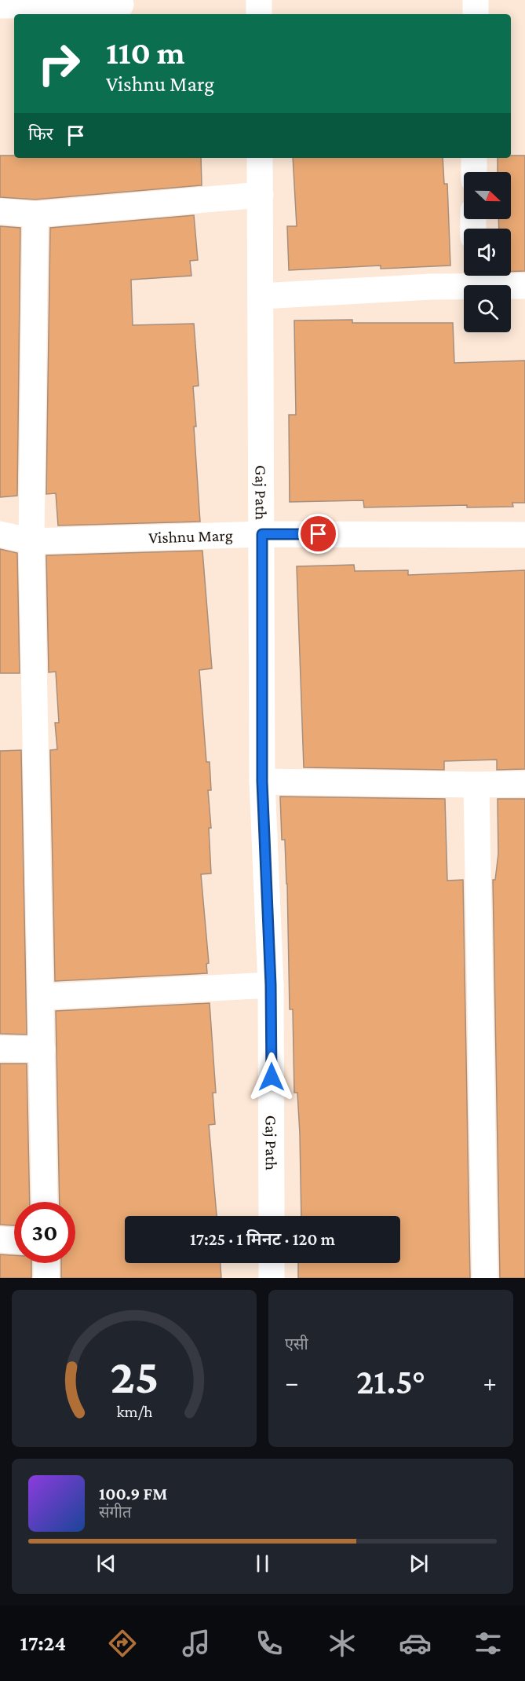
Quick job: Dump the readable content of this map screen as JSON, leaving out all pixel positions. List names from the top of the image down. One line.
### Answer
{"streets":{"street":["Gaj Path","Vishnu Marg"]},"crossings":[["Gaj Path","Vishnu Marg"]],"north":"right","page":{"turn":["110 m","Vishnu Marg"],"then":"फिर","limit":"30","trip":"17:25 · 1 मिनट · 120 m","tile":"एसी","heat":["−","21.5°","+"],"song":["100.9 FM","संगीत"],"tabs":"17:24","gauge":["25","km/h"]}}
